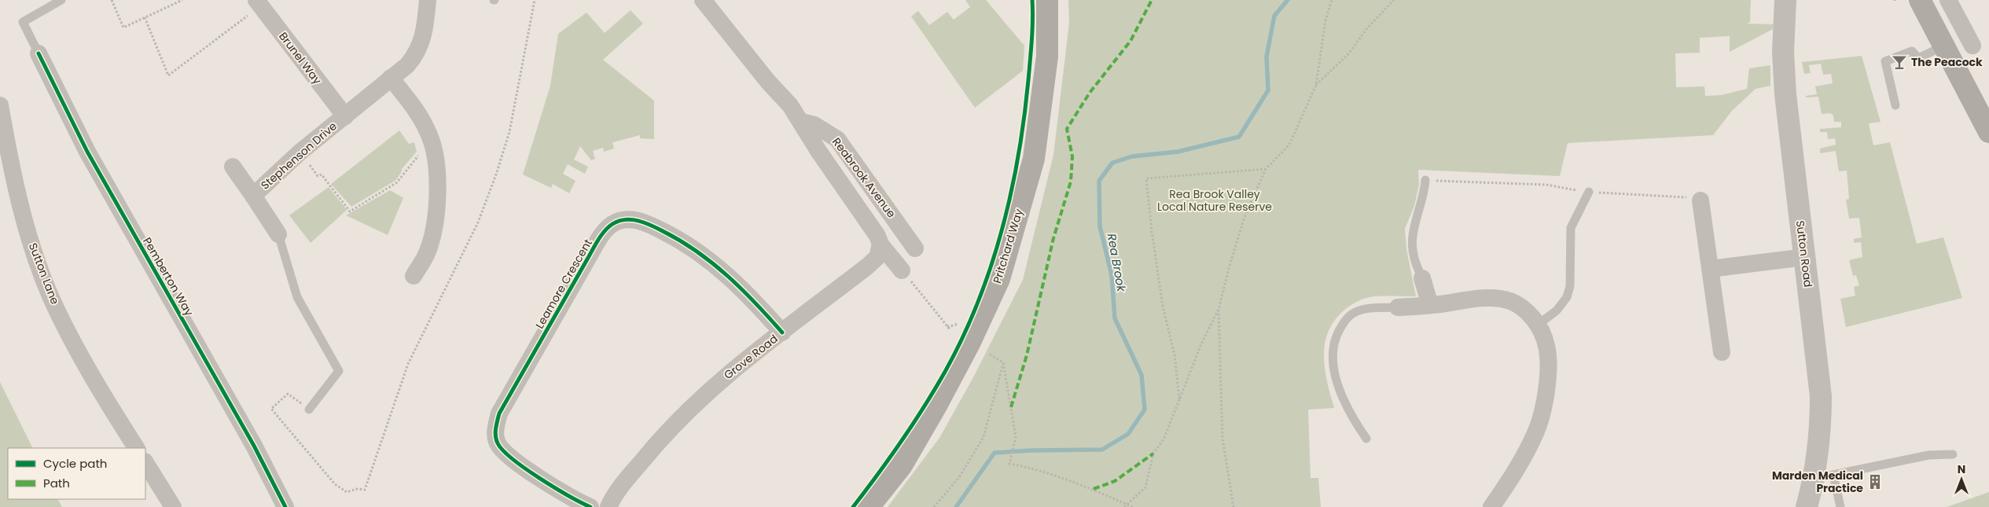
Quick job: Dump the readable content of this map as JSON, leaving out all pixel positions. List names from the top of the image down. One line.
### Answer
{"streets":{"main road":["Pritchard Way"],"street":["Brunel Way","Stephenson Drive","Reabrook Avenue","Sutton Road","Sutton Lane","Pemberton Way","Leamore Crescent","Grove Road"]},"crossings":[["Brunel Way","Stephenson Drive"],["Reabrook Avenue","Grove Road"],["Leamore Crescent","Grove Road"]],"water":["Rea Brook"],"parks":["Rea Brook Valley Local Nature Reserve"],"places":{"bar":["The Peacock"],"building":["Marden Medical Practice"]},"legend":["Cycle path","Path"],"north":"top"}
